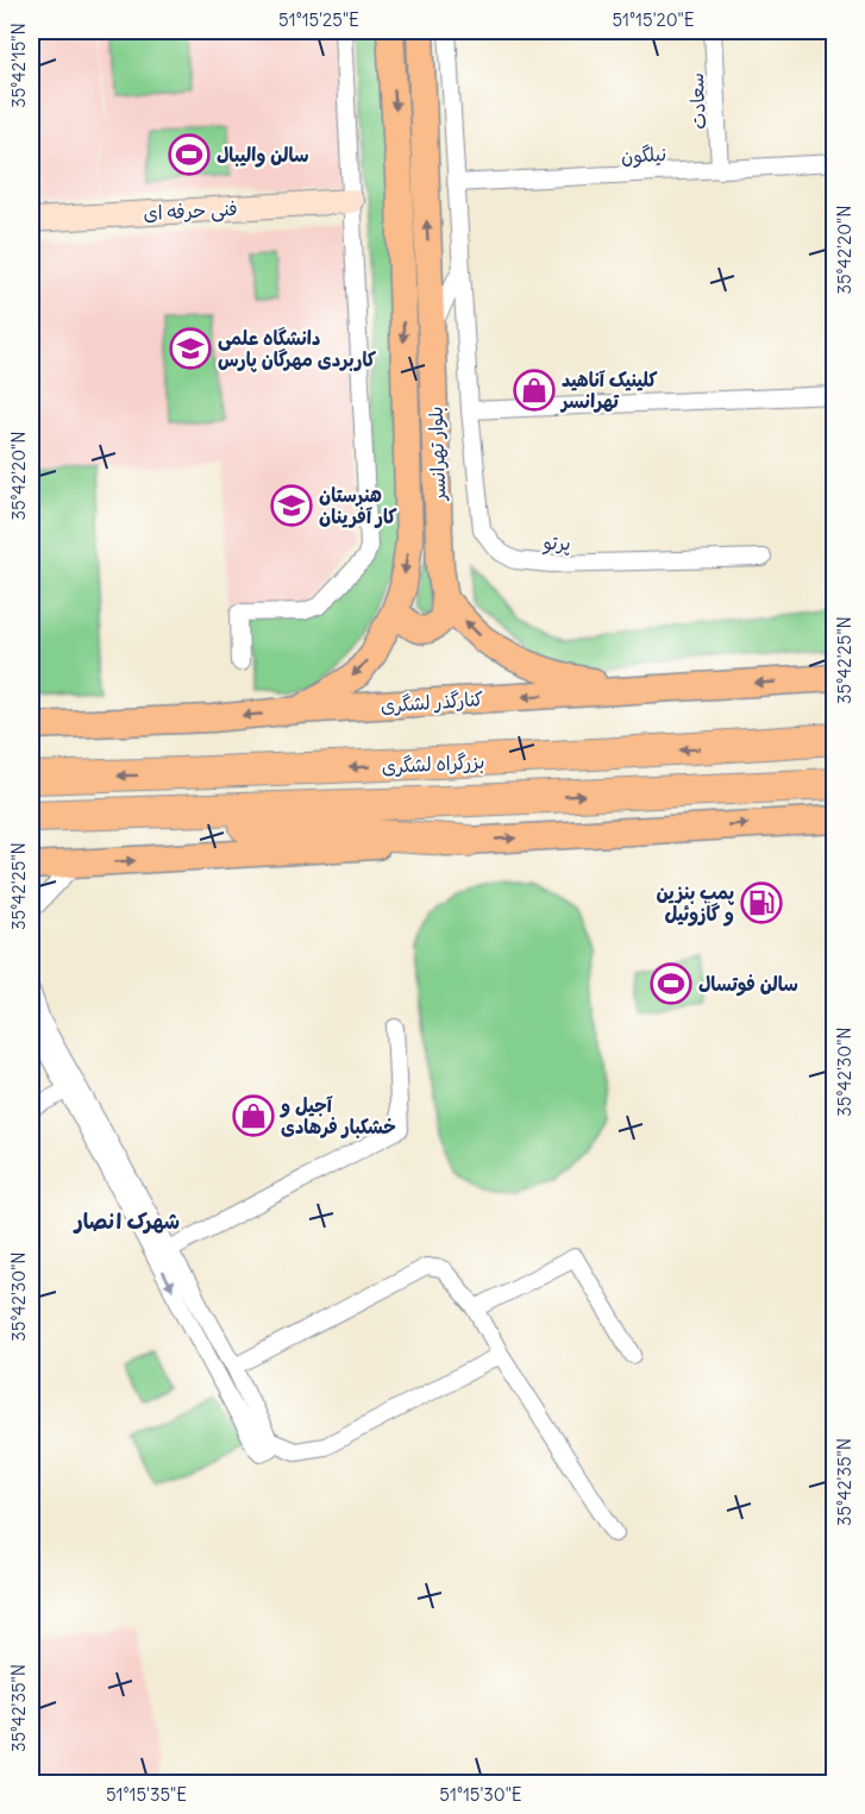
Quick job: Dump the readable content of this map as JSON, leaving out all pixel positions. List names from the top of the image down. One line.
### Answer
{"streets":{"highway":["بزرگراه لشگری"],"main road":["بلوار تهرانسر","کنارگذر لشگری"],"street":["سعادت","نیلگون","فنی حرفه ای","پرتو"]},"crossings":[["سعادت","نیلگون"],["نیلگون","پرتو"],["بلوار تهرانسر","کنارگذر لشگری"]],"districts":["شهرک انصار"],"places":{"sports":["سالن والیبال","سالن فوتسال"],"school or university":["دانشگاه علمی کاربردی مهرگان پارس","هنرستان کار آفرینان"],"shop":["کلینیک آناهید تهرانسر","آجیل و خشکبار فرهادی"],"fuel station":["پمپ بنزین و گازوئیل"]},"coordinates":["51°15'25\"E","51°15'20\"E","35°42'15\"N","35°42'20\"N","35°42'25\"N","35°42'30\"N","35°42'35\"N","51°15'35\"E","51°15'30\"E"]}
